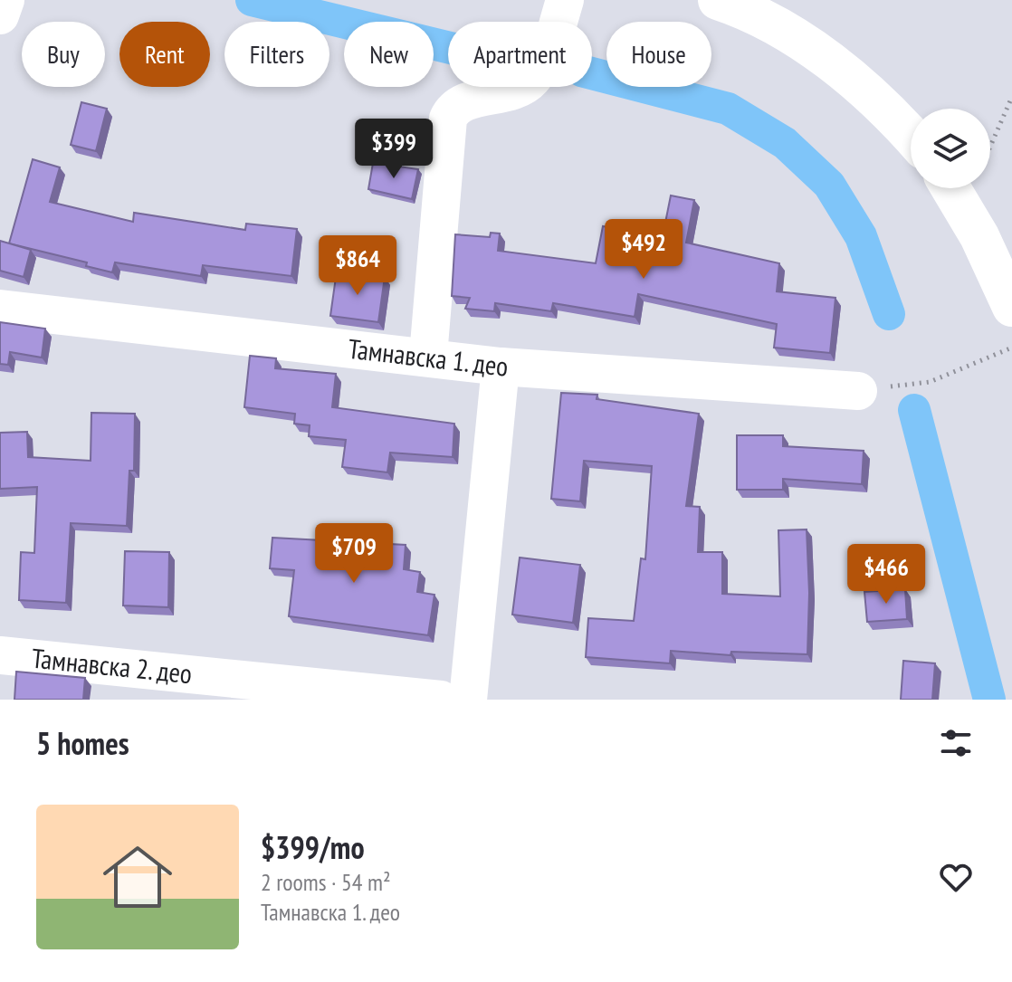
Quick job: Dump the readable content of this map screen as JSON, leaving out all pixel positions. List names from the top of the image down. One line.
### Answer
{"streets":{"street":["Тамнавска 1. део","Тамнавска 2. део"]},"page":{"chip":["Buy","Rent","Filters","New","Apartment","House"],"price":["$399","$492","$864","$709","$466"],"heading":"5 homes","list":[{"name":"$399/mo","note":"2 rooms · 54 m² · Тамнавска 1. део"}]}}
